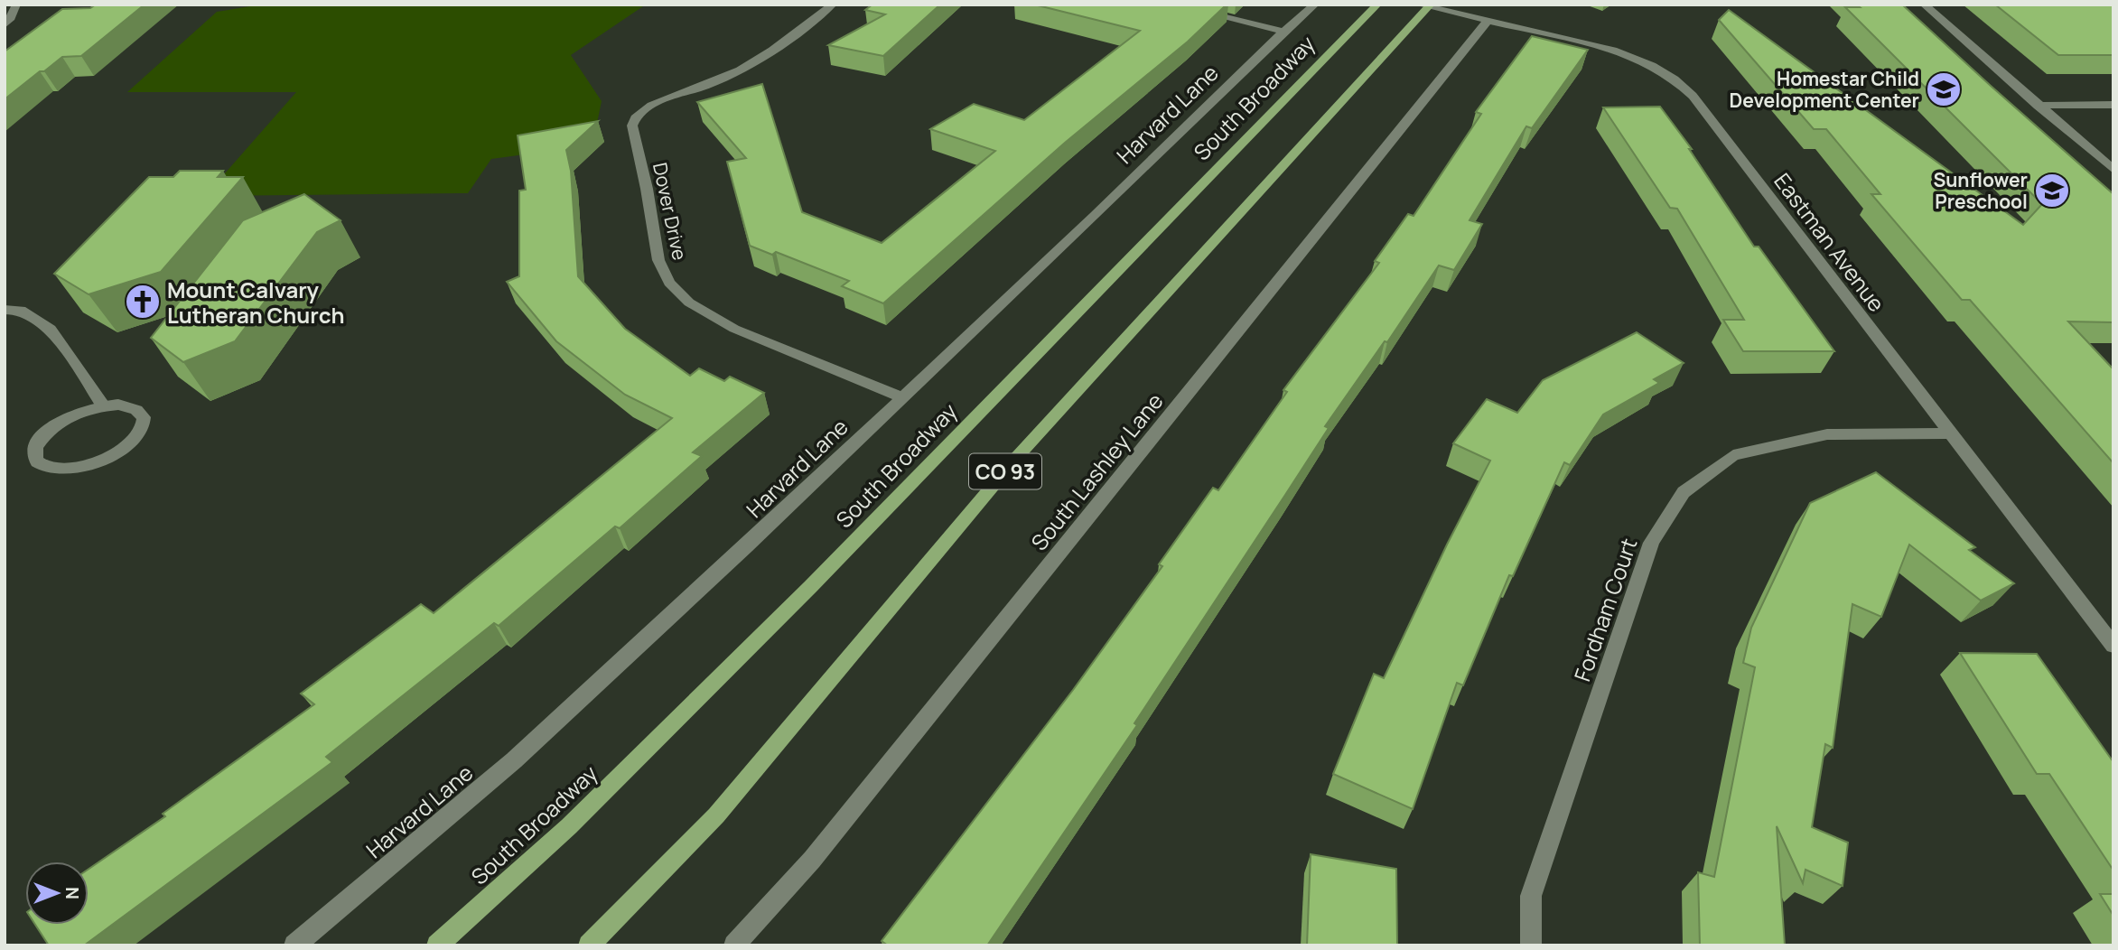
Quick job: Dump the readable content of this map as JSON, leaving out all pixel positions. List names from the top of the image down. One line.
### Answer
{"streets":{"main road":["South Broadway","CO 93"],"street":["Harvard Lane","Dover Drive","Eastman Avenue","South Lashley Lane","Fordham Court"]},"crossings":[["Harvard Lane","Dover Drive"],["Eastman Avenue","CO 93"],["Eastman Avenue","South Lashley Lane"],["Eastman Avenue","Fordham Court"]],"places":{"school or university":["Homestar Child Development Center","Sunflower Preschool"],"church":["Mount Calvary Lutheran Church"]},"north":"right"}
